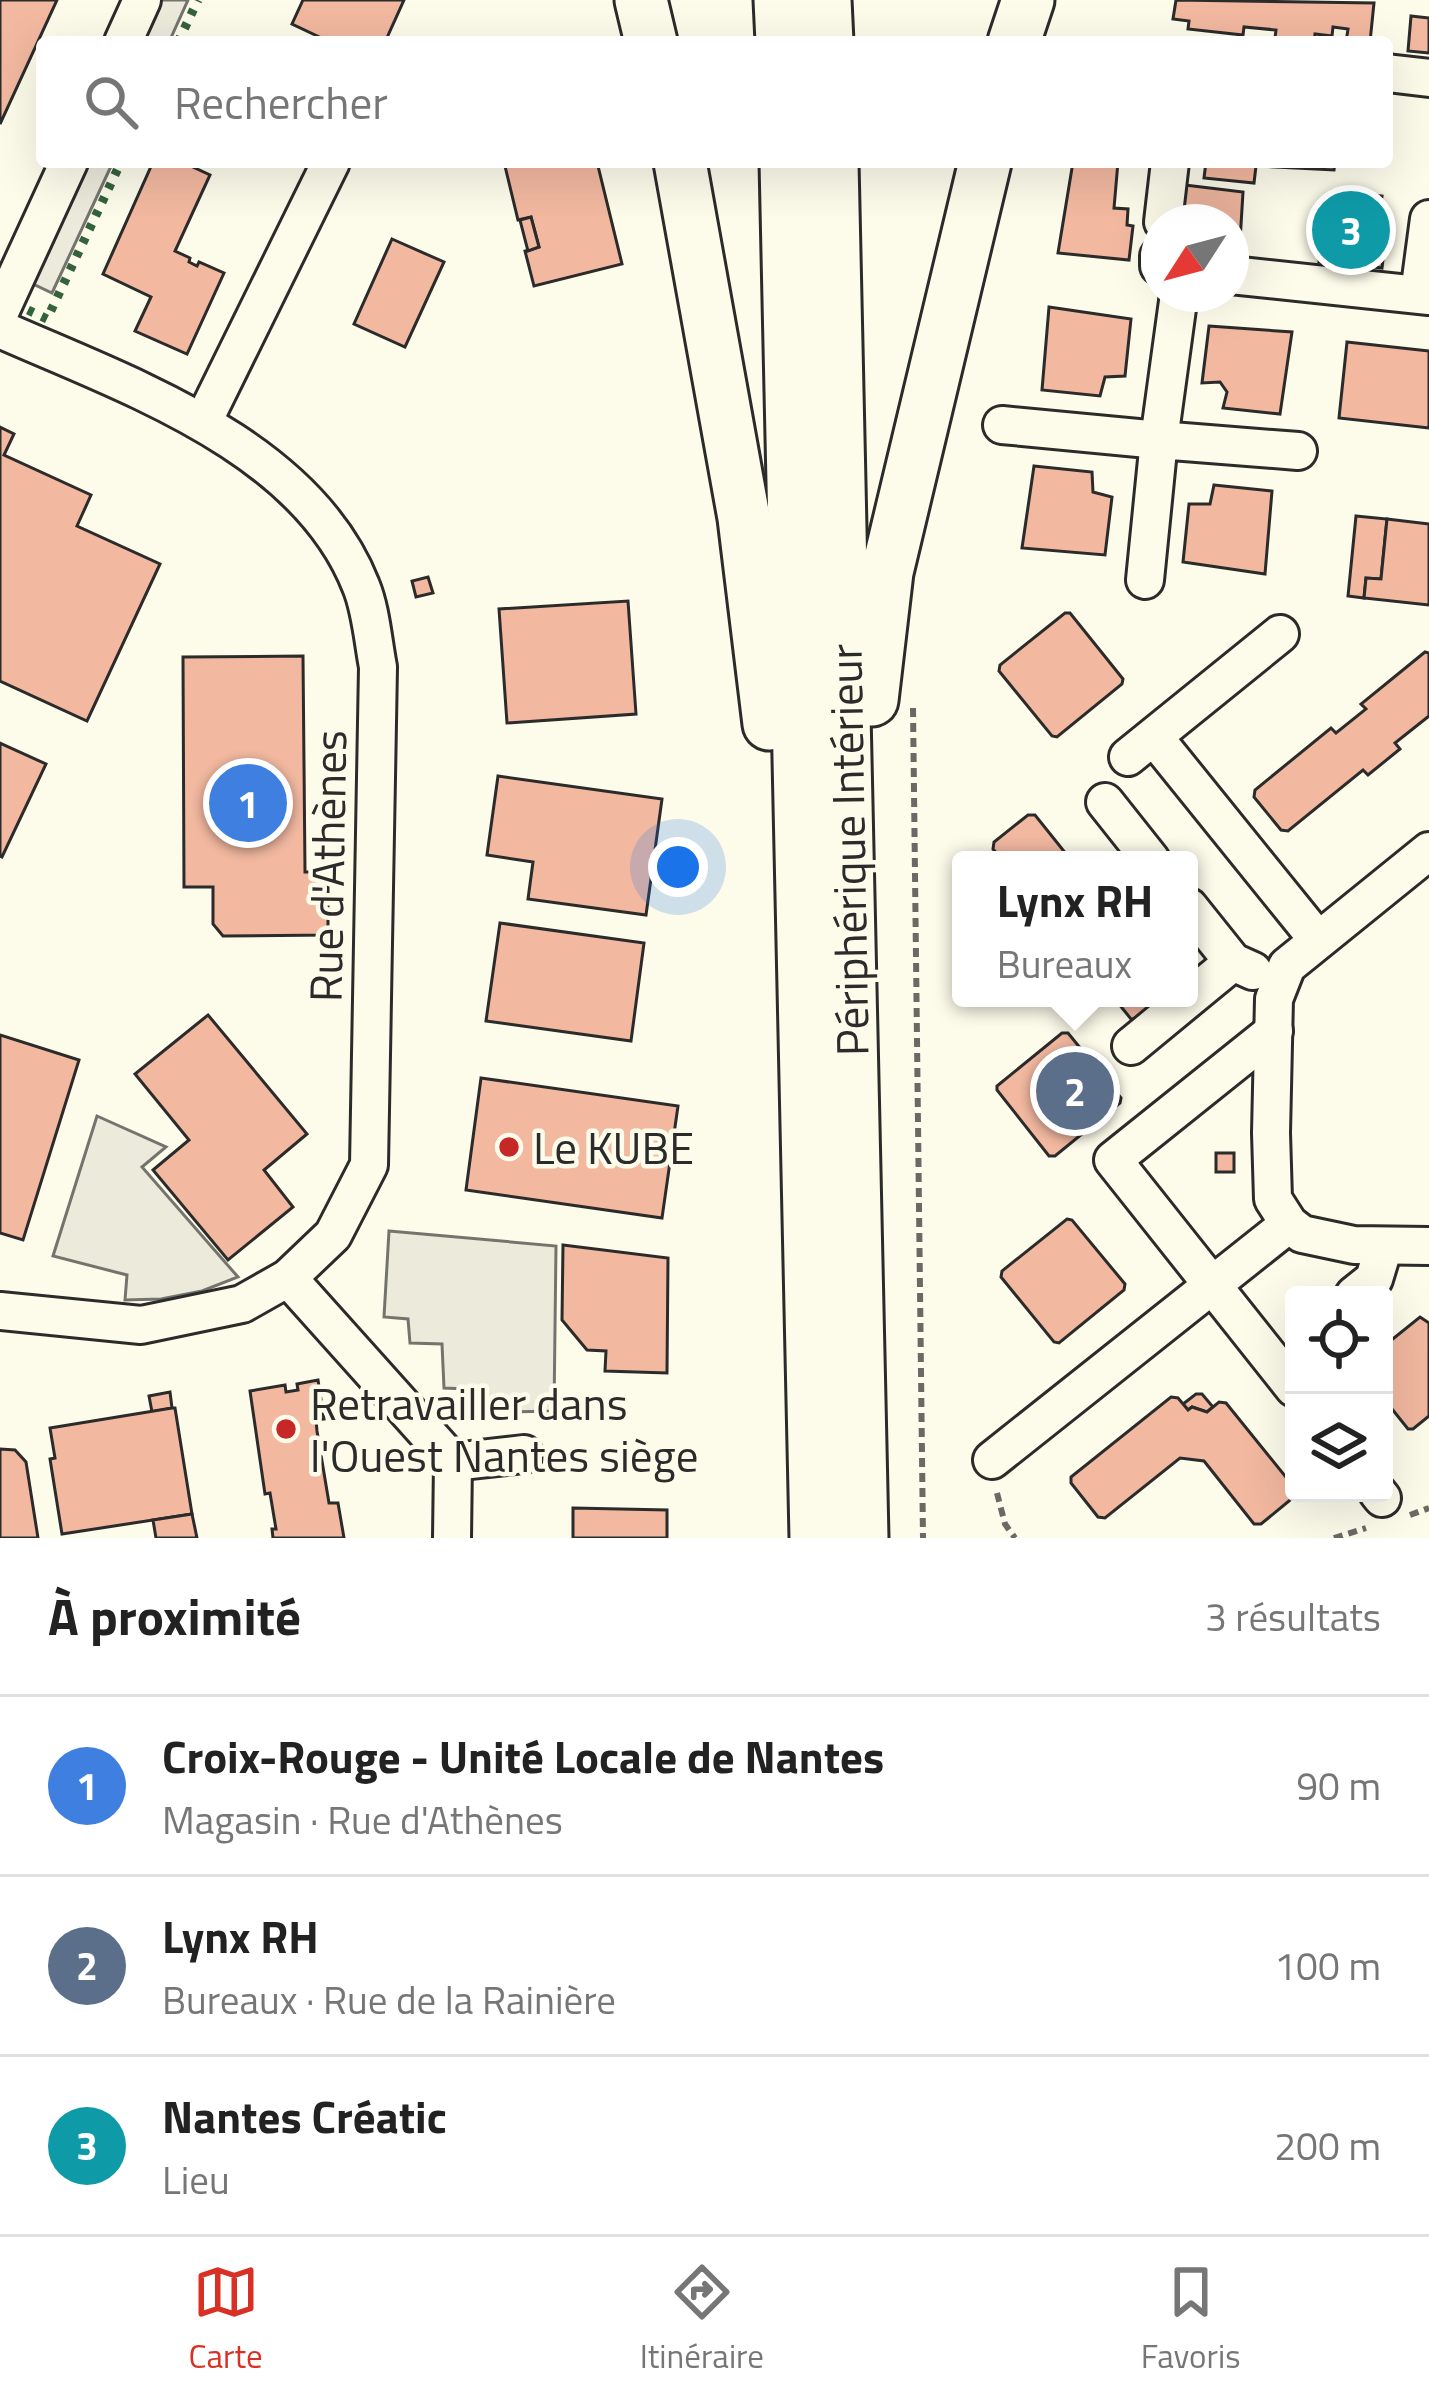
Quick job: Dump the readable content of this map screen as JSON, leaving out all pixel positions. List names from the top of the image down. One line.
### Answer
{"streets":{"highway":["Périphérique Intérieur"],"street":["Rue d'Athènes"]},"places":["Le KUBE","Retravailler dans l'Ouest Nantes siège"],"north":"bottom left","page":{"search":"Rechercher","pins":["3","1","2"],"popup":["Lynx RH","Bureaux"],"heading":["À proximité","3 résultats"],"list":[{"mark":"1","name":"Croix-Rouge - Unité Locale de Nantes","note":"Magasin · Rue d'Athènes","value":"90 m"},{"mark":"2","name":"Lynx RH","note":"Bureaux · Rue de la Rainière","value":"100 m"},{"mark":"3","name":"Nantes Créatic","note":"Lieu","value":"200 m"}],"nav":["Carte","Itinéraire","Favoris"]}}
